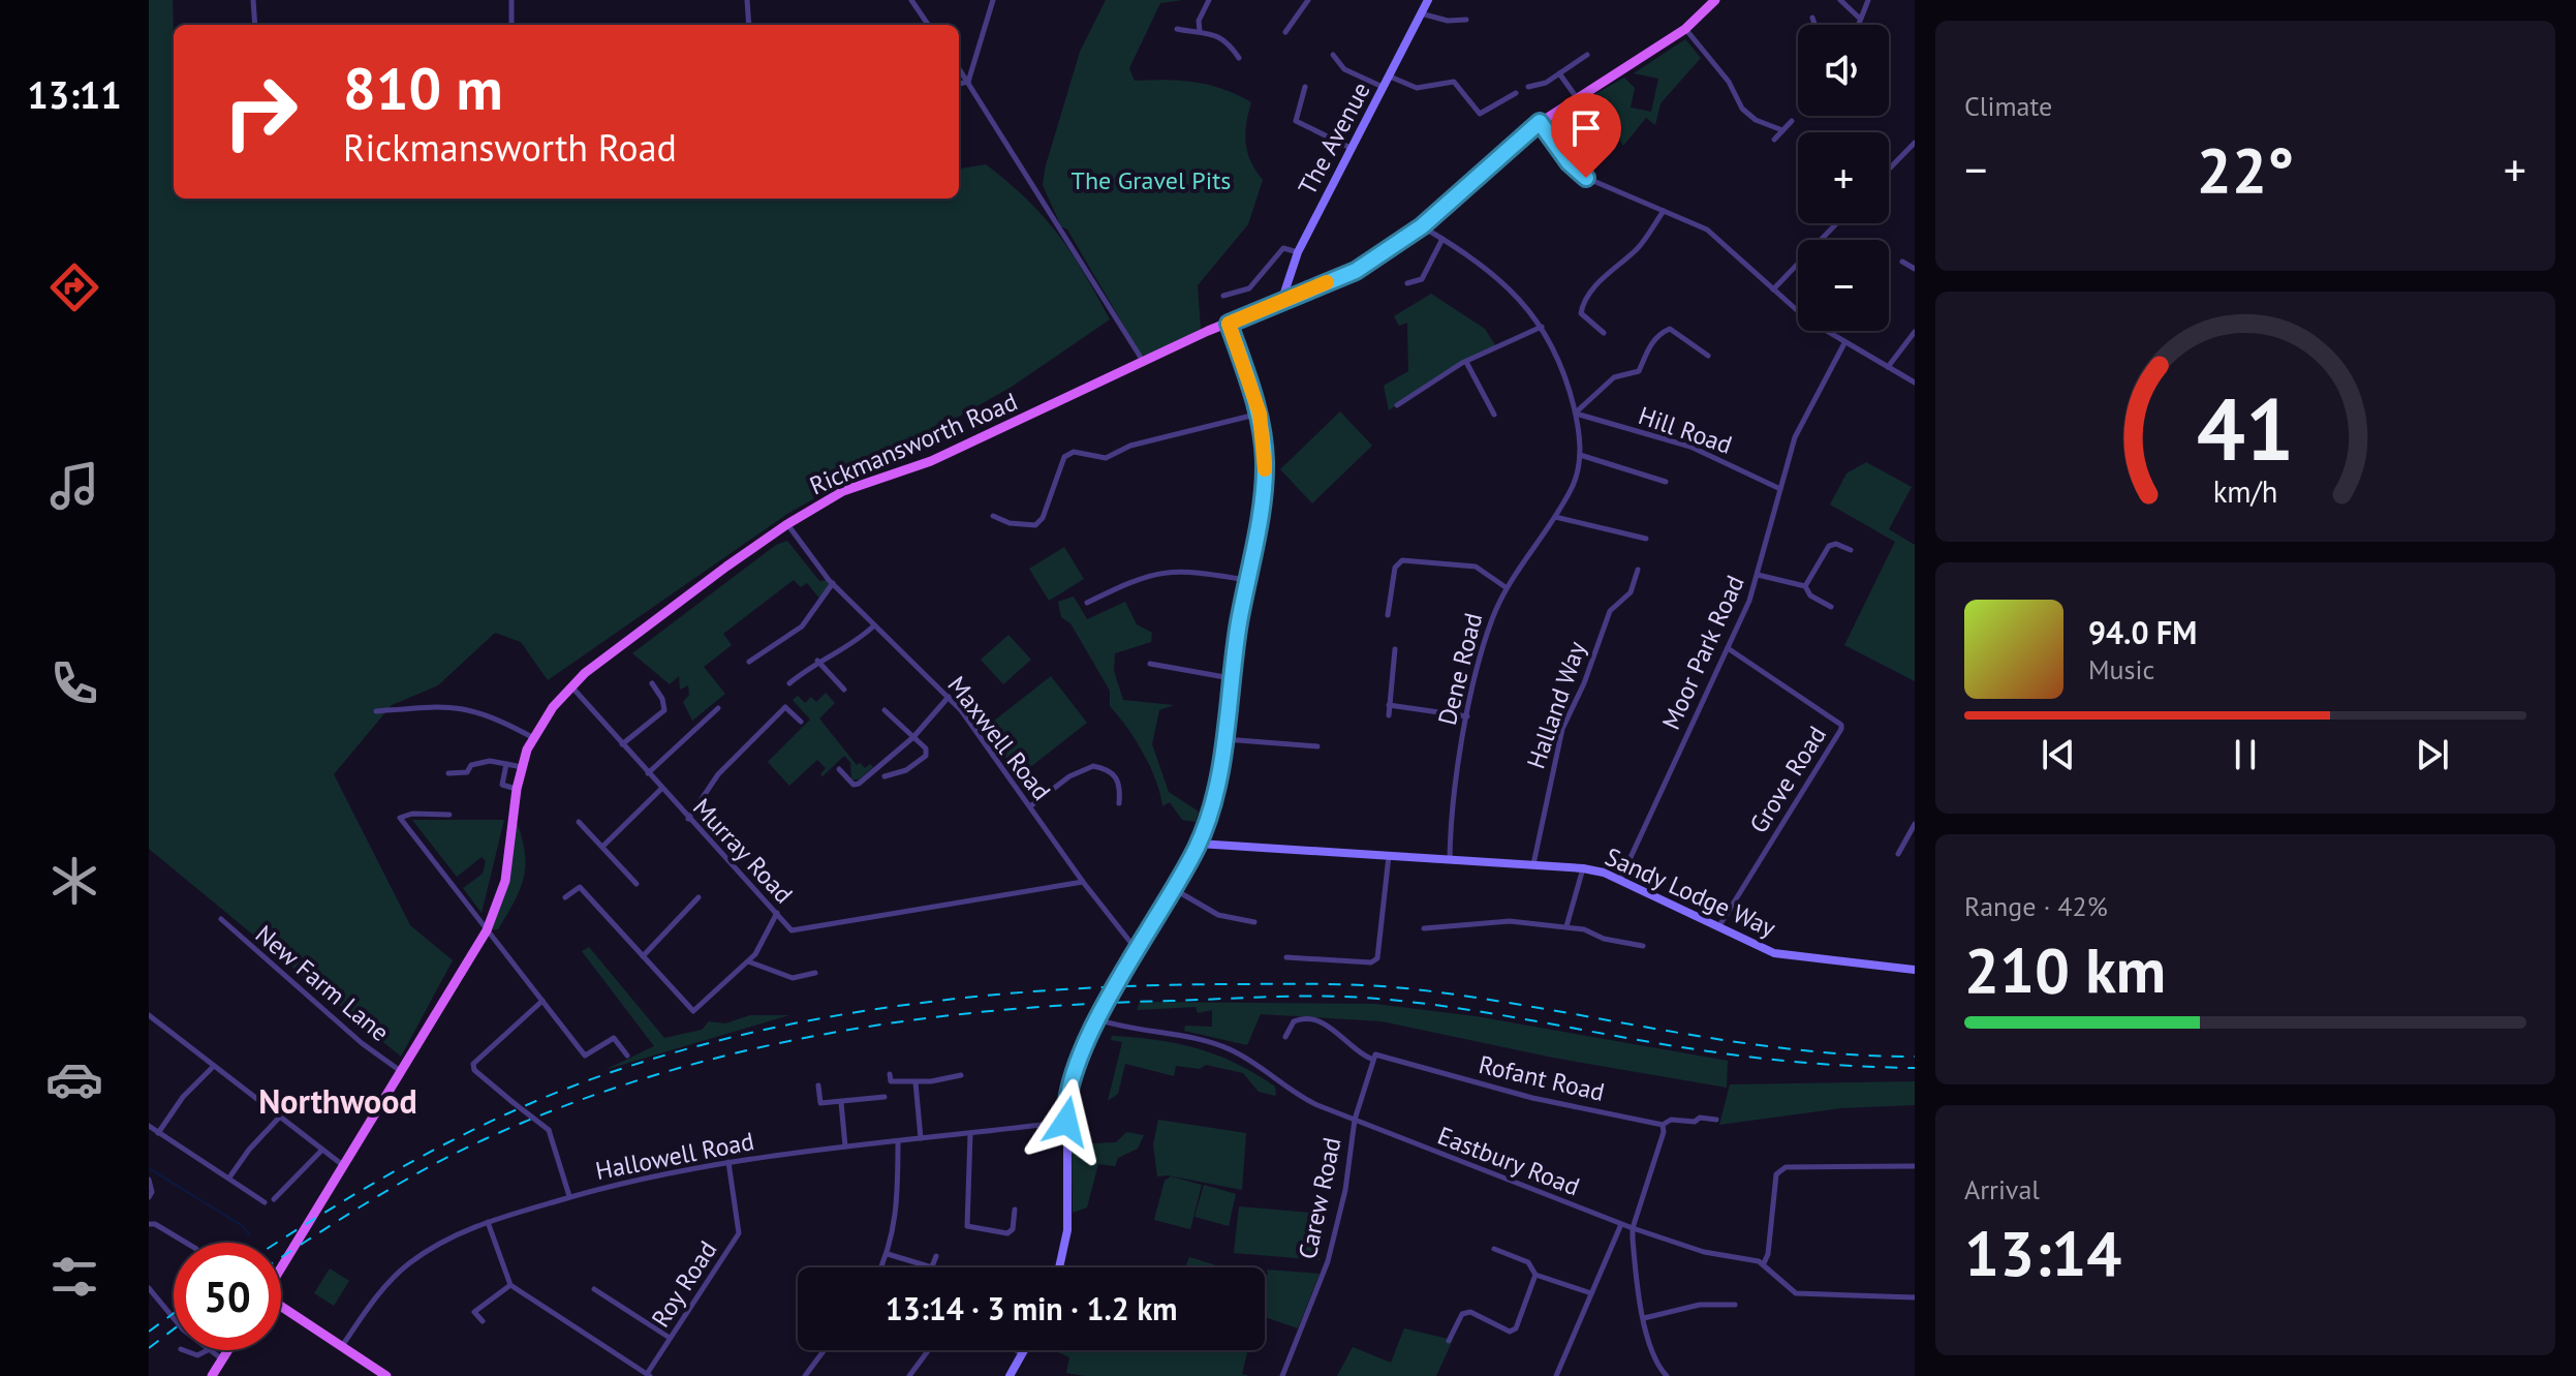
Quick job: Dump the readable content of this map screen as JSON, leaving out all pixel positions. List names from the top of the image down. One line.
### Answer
{"streets":{"main road":["Rickmansworth Road"],"street":["The Avenue","Hill Road","Moor Park Road","Dene Road","Halland Way","Maxwell Road","Grove Road","Murray Road","Sandy Lodge Way","New Farm Lane","Rofant Road","Hallowell Road","Eastbury Road","Carew Road","Roy Road"]},"crossings":[["The Avenue","Rickmansworth Road"],["Hill Road","Moor Park Road"],["Hill Road","Dene Road"],["Rickmansworth Road","Dene Road"],["Rickmansworth Road","Maxwell Road"],["Rickmansworth Road","Murray Road"],["Rickmansworth Road","New Farm Lane"],["Moor Park Road","Grove Road"],["Moor Park Road","Sandy Lodge Way"],["Dene Road","Sandy Lodge Way"],["Halland Way","Sandy Lodge Way"],["Maxwell Road","Murray Road"],["Grove Road","Sandy Lodge Way"],["Hallowell Road","Roy Road"],["Eastbury Road","Carew Road"]],"districts":["Northwood"],"parks":["The Gravel Pits"],"page":{"tabs":"13:11","tile":["Climate",["Range · 42%","210 km"],["Arrival","13:14"]],"map_buttons":["+","−"],"turn":["810 m","Rickmansworth Road"],"heat":["−","22°","+"],"song":["94.0 FM","Music"],"limit":"50","trip":"13:14 · 3 min · 1.2 km","gauge":["41","km/h"]}}
